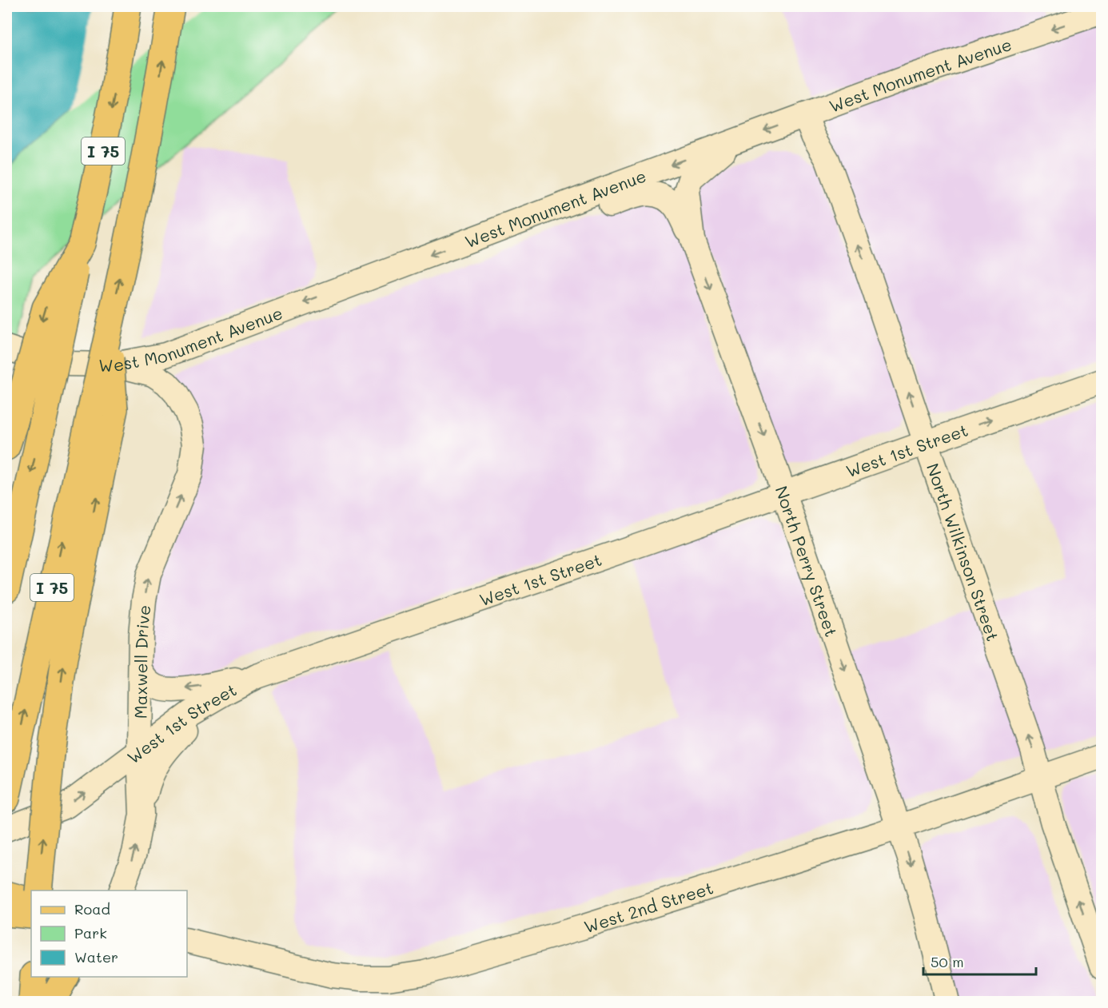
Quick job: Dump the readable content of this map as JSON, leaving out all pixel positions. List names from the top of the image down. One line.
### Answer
{"streets":{"main road":["West Monument Avenue","I 75","West 1st Street","North Wilkinson Street","North Perry Street","Maxwell Drive","West 2nd Street"]},"crossings":[["West Monument Avenue","North Wilkinson Street"],["West Monument Avenue","North Perry Street"],["West Monument Avenue","Maxwell Drive"],["West 1st Street","North Wilkinson Street"],["West 1st Street","North Perry Street"],["West 1st Street","Maxwell Drive"],["North Wilkinson Street","West 2nd Street"],["North Perry Street","West 2nd Street"]],"one_way":["West Monument Avenue","North Wilkinson Street","North Perry Street"],"legend":["Road","Park","Water"],"scale_bar":"50 m"}
